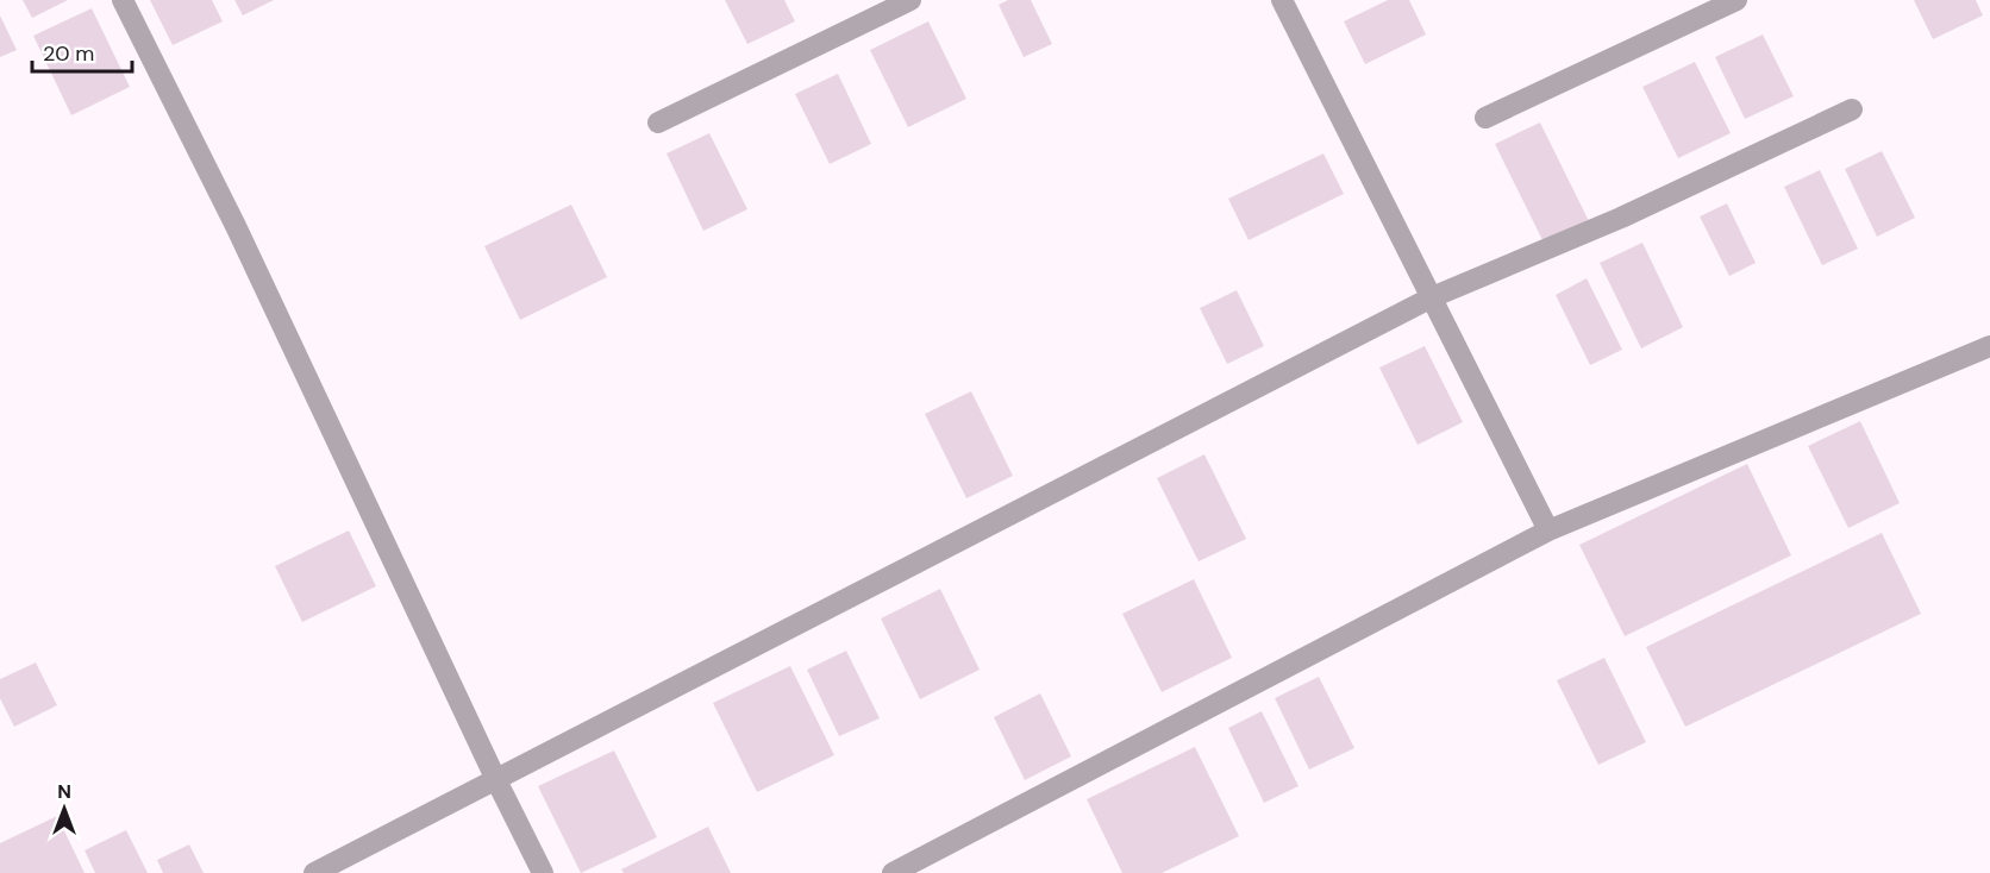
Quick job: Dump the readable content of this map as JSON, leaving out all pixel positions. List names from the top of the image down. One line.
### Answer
{"scale_bar":"20 m","north":"top"}
